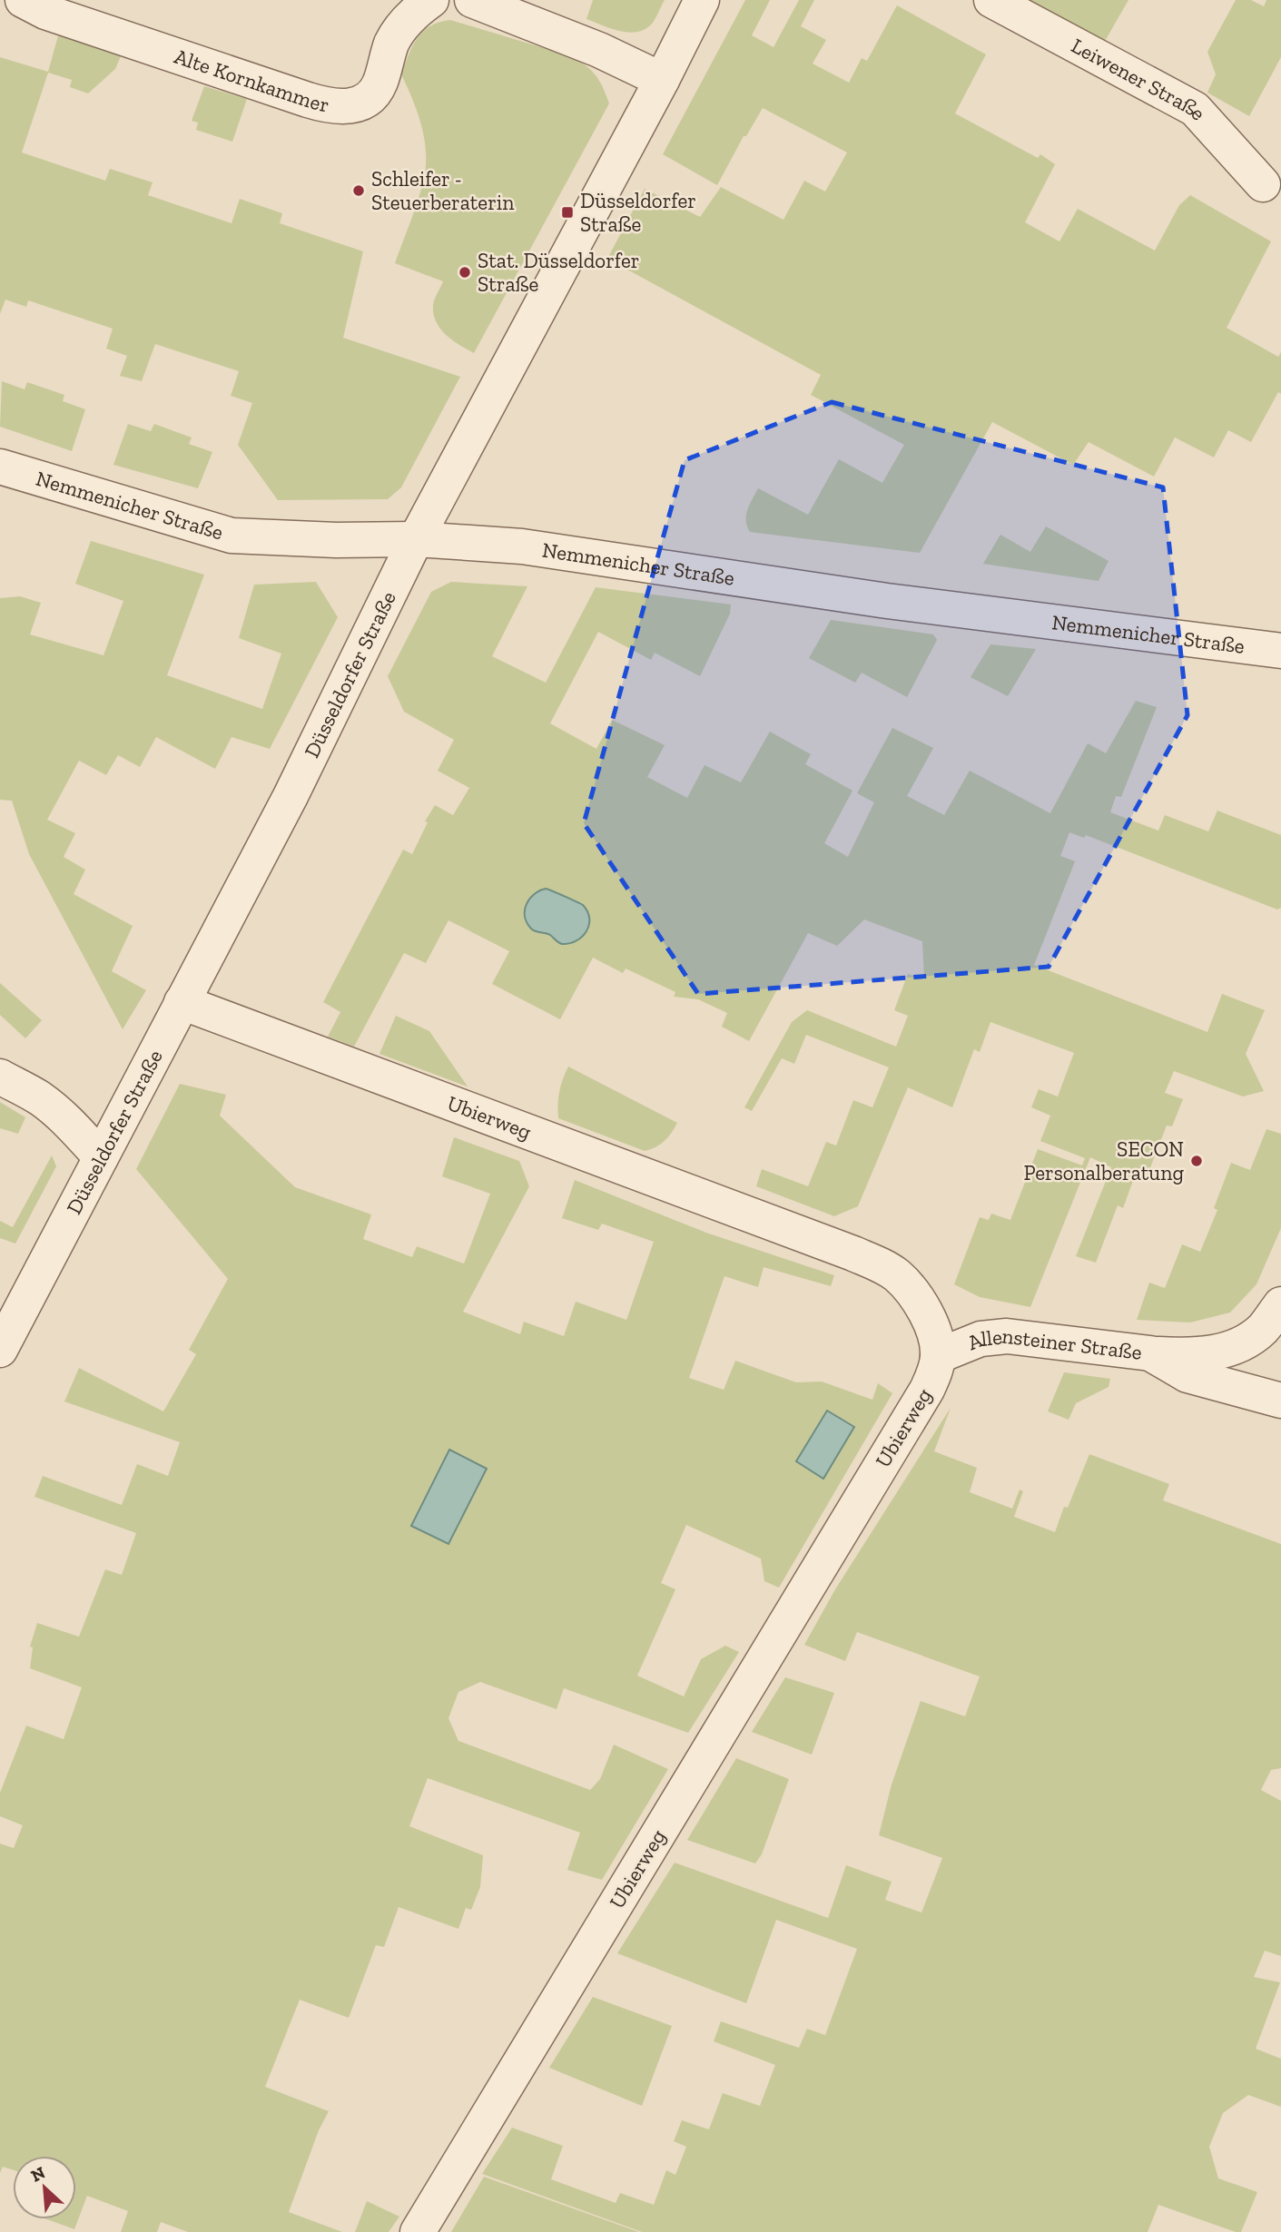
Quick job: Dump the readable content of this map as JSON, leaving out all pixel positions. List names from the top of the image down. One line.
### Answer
{"streets":{"street":["Alte Kornkammer","Leiwener Straße","Nemmenicher Straße","Düsseldorfer Straße","Ubierweg","Allensteiner Straße"]},"crossings":[["Nemmenicher Straße","Düsseldorfer Straße"],["Düsseldorfer Straße","Ubierweg"],["Ubierweg","Allensteiner Straße"]],"places":{"other":["Schleifer - Steuerberaterin","Stat. Düsseldorfer Straße","SECON Personalberatung"],"transit":["Düsseldorfer Straße"]},"north":"top left"}
